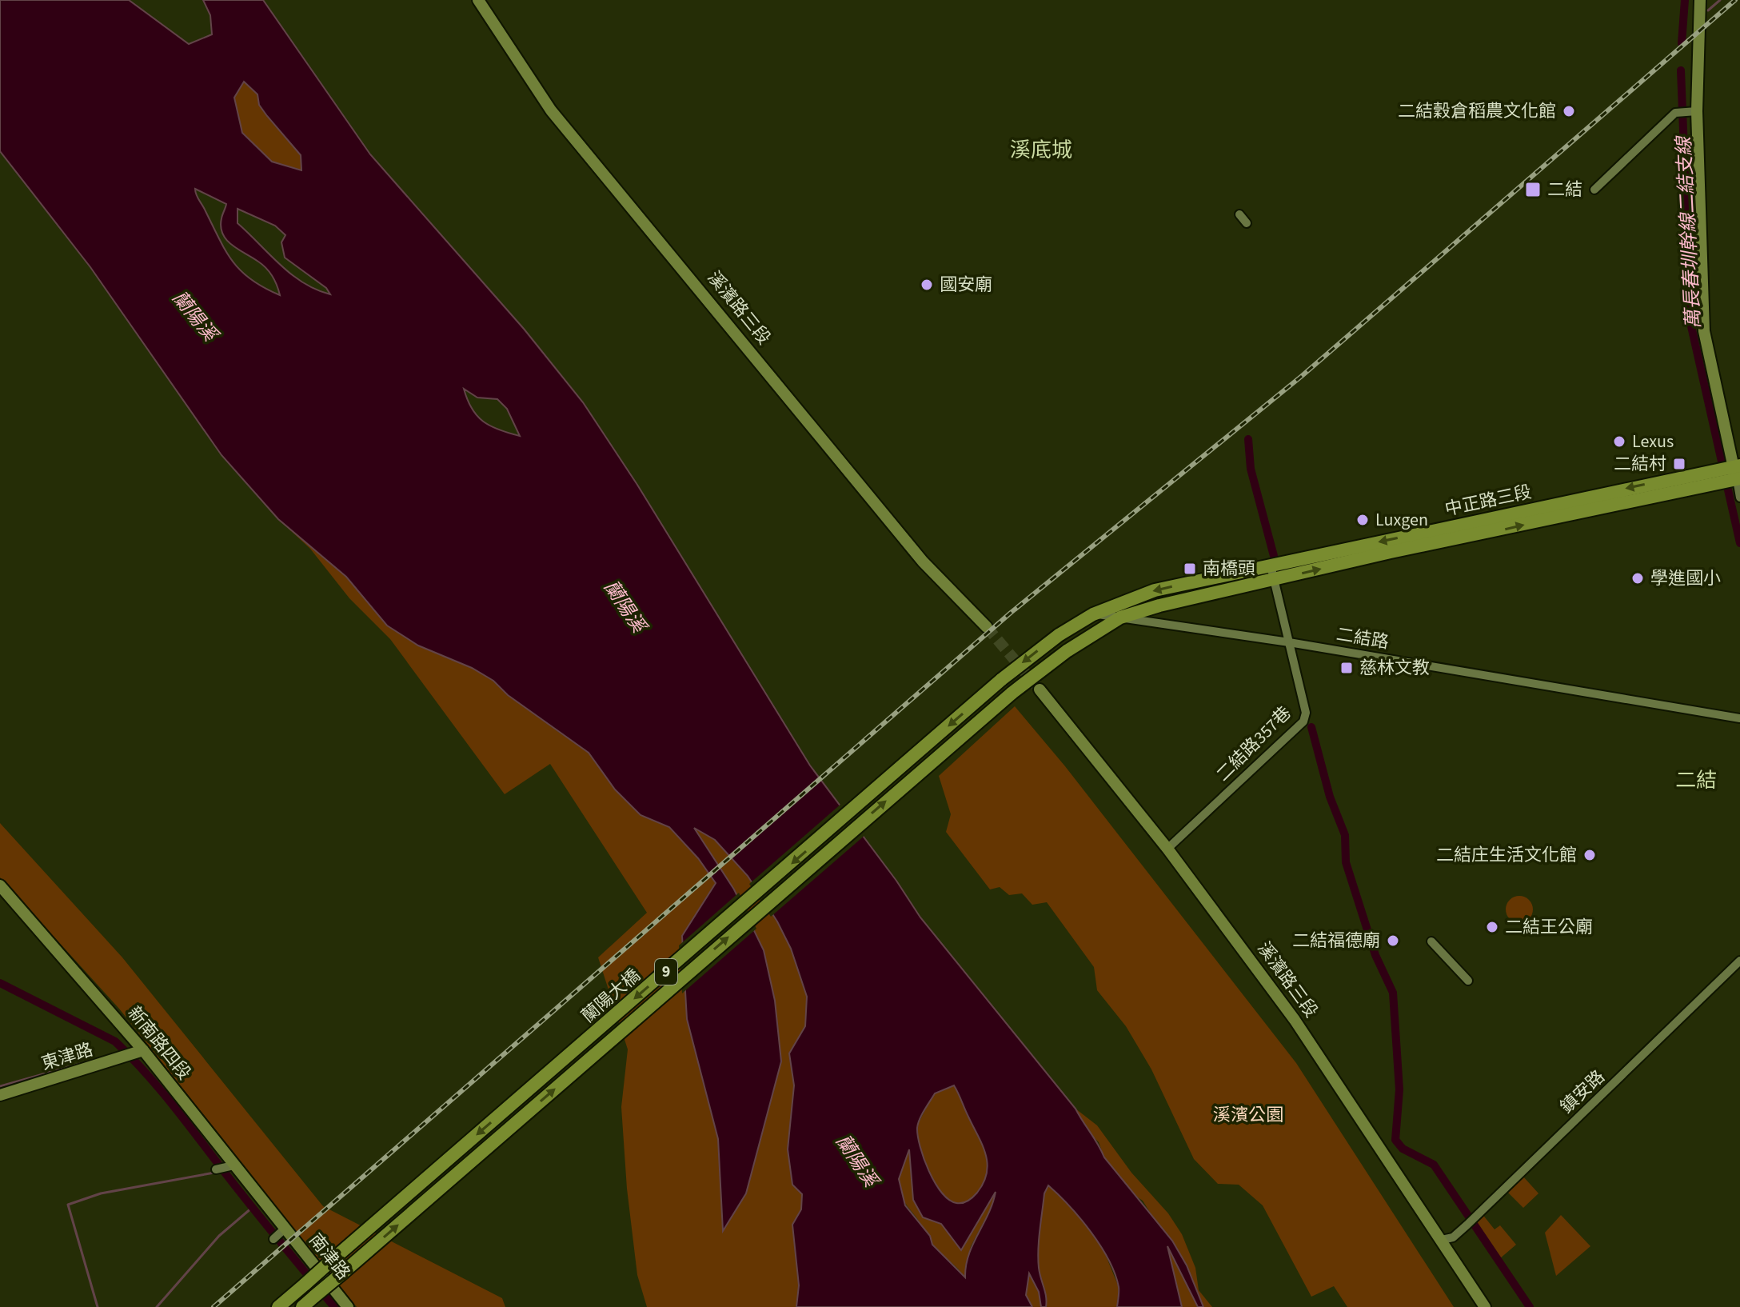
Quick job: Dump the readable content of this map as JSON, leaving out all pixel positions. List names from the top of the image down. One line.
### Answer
{"streets":{"main road":["中正路三段","9","蘭陽大橋"],"street":["溪濱路三段","二結路","二結路357巷","新南路四段","東津路","鎮安路","南津路"]},"crossings":[["溪濱路三段","二結路357巷"],["溪濱路三段","鎮安路"],["中正路三段","二結路"],["中正路三段","二結路357巷"],["中正路三段","蘭陽大橋"],["二結路","二結路357巷"],["新南路四段","東津路"],["新南路四段","南津路"]],"districts":["溪底城","二結"],"water":["萬長春圳幹線二結支線","蘭陽溪"],"parks":["溪濱公園"],"places":{"other":["二結穀倉稻農文化館","國安廟","Lexus","Luxgen","學進國小","二結庄生活文化館","二結王公廟","二結福德廟"],"transit":["二結","二結村","南橋頭","慈林文教"]}}
